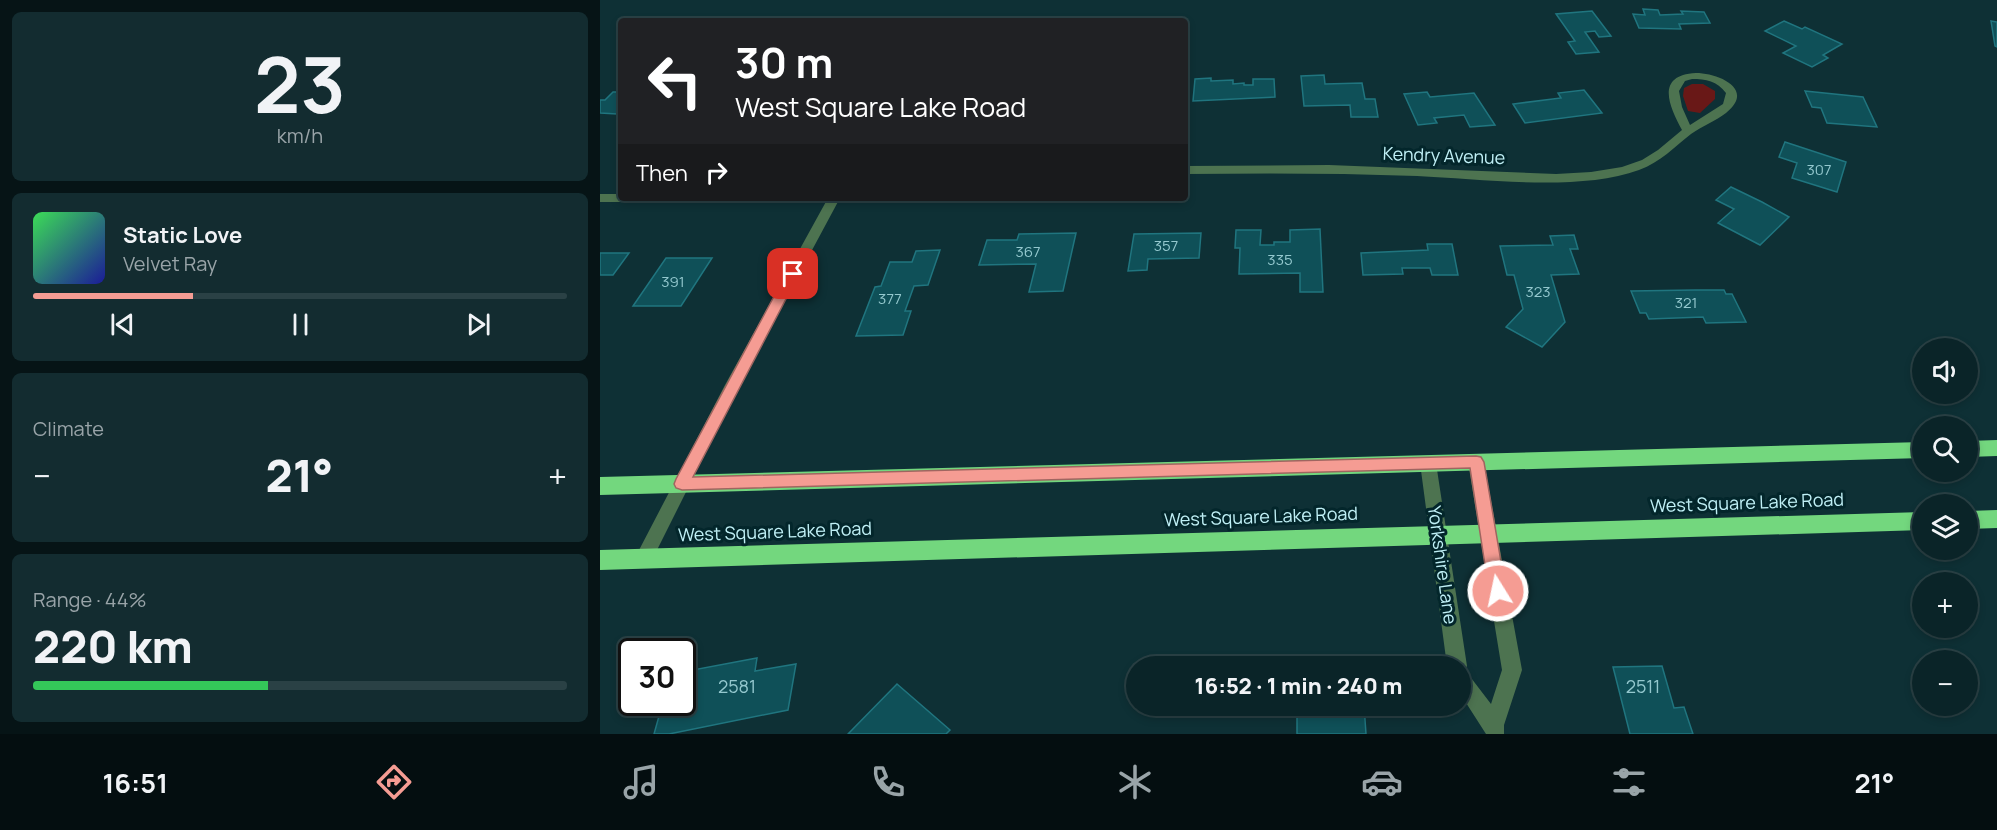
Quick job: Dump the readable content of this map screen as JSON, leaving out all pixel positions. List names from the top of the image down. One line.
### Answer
{"streets":{"highway":["West Square Lake Road"],"street":["Kendry Avenue","Yorkshire Lane"]},"crossings":[["West Square Lake Road","Yorkshire Lane"]],"house_numbers":["307","357","367","335","391","323","377","321","2581","2511"],"page":{"tile":[["23","km/h"],"Climate",["Range · 44%","220 km"]],"turn":["30 m","West Square Lake Road"],"then":"Then","song":["Static Love","Velvet Ray"],"map_buttons":["+","−"],"heat":["−","21°","+"],"limit":"30","trip":"16:52 · 1 min · 240 m","tabs":["16:51","21°"]}}
